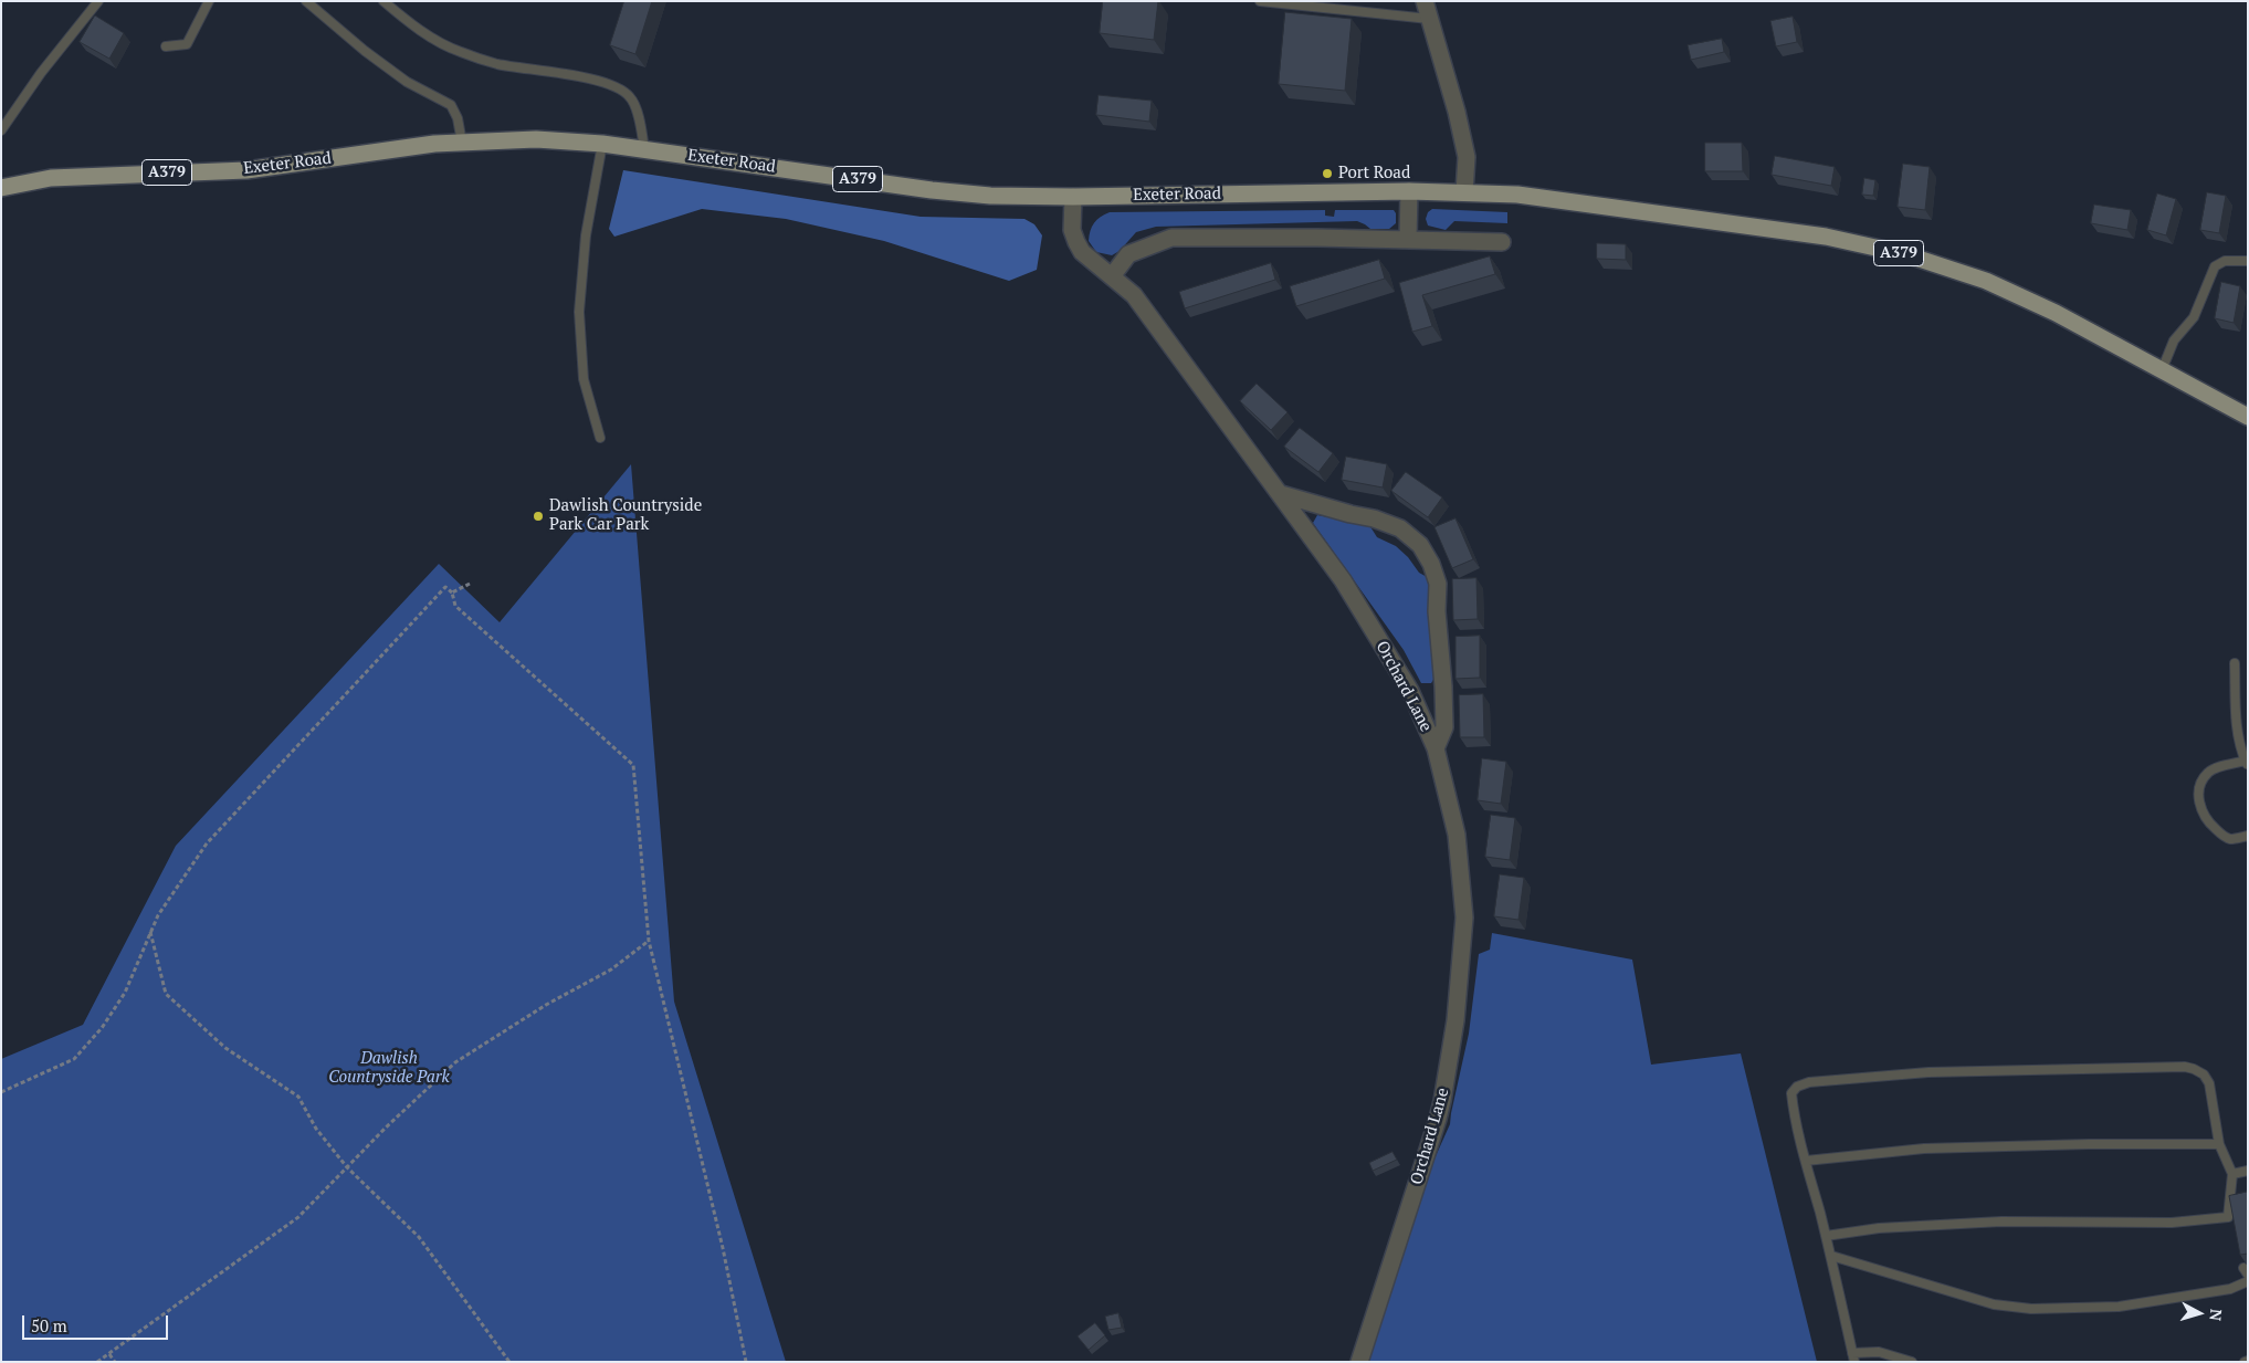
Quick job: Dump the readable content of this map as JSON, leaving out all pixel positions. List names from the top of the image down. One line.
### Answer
{"streets":{"main road":["Exeter Road","A379"],"street":["Orchard Lane"]},"crossings":[["Exeter Road","A379"],["Exeter Road","Orchard Lane"]],"parks":["Dawlish Countryside Park"],"places":["Port Road","Dawlish Countryside Park Car Park"],"scale_bar":"50 m","north":"right"}
